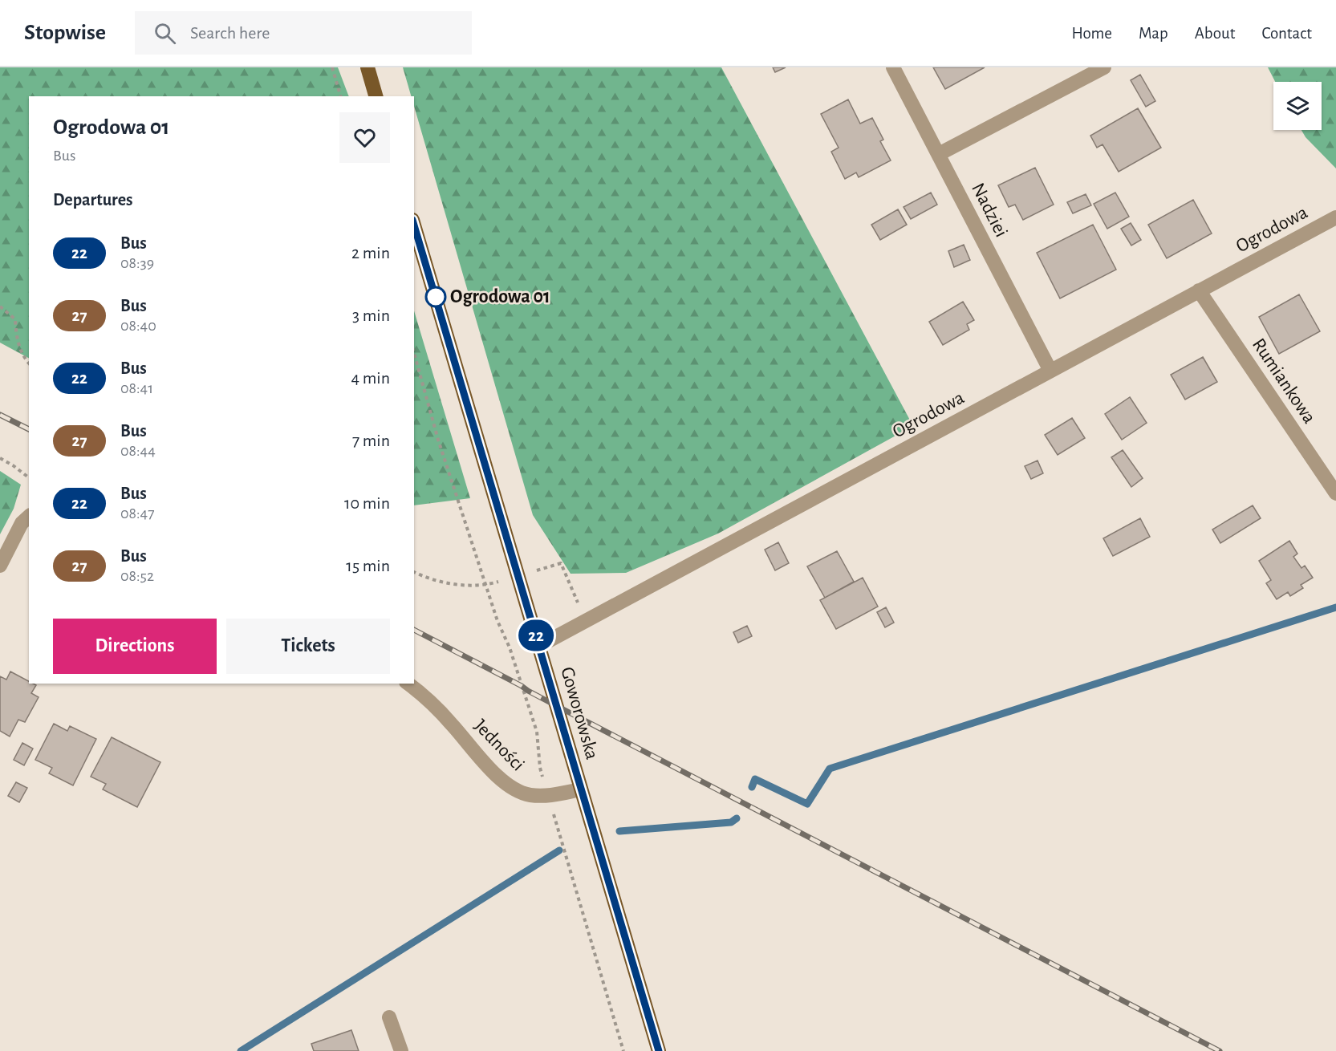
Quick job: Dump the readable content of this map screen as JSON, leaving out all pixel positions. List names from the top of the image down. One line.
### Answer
{"streets":{"main road":["Goworowska"],"street":["Nadziei","Ogrodowa","Rumiankowa","Jedności"]},"crossings":[["Nadziei","Ogrodowa"],["Ogrodowa","Rumiankowa"],["Ogrodowa","Goworowska"],["Goworowska","Jedności"]],"places":["Ogrodowa 01"],"lines":["bus line 22"],"page":{"header":"Stopwise","search":"Search here","nav":["Home","Map","About","Contact"],"on_map":"22","heading":[["Ogrodowa 01","Bus"],"Departures"],"list":[{"mark":"22","name":"Bus","note":"08:39","value":"2 min"},{"mark":"27","name":"Bus","note":"08:40","value":"3 min"},{"mark":"22","name":"Bus","note":"08:41","value":"4 min"},{"mark":"27","name":"Bus","note":"08:44","value":"7 min"},{"mark":"22","name":"Bus","note":"08:47","value":"10 min"},{"mark":"27","name":"Bus","note":"08:52","value":"15 min"}],"buttons":["Directions","Tickets"]}}
